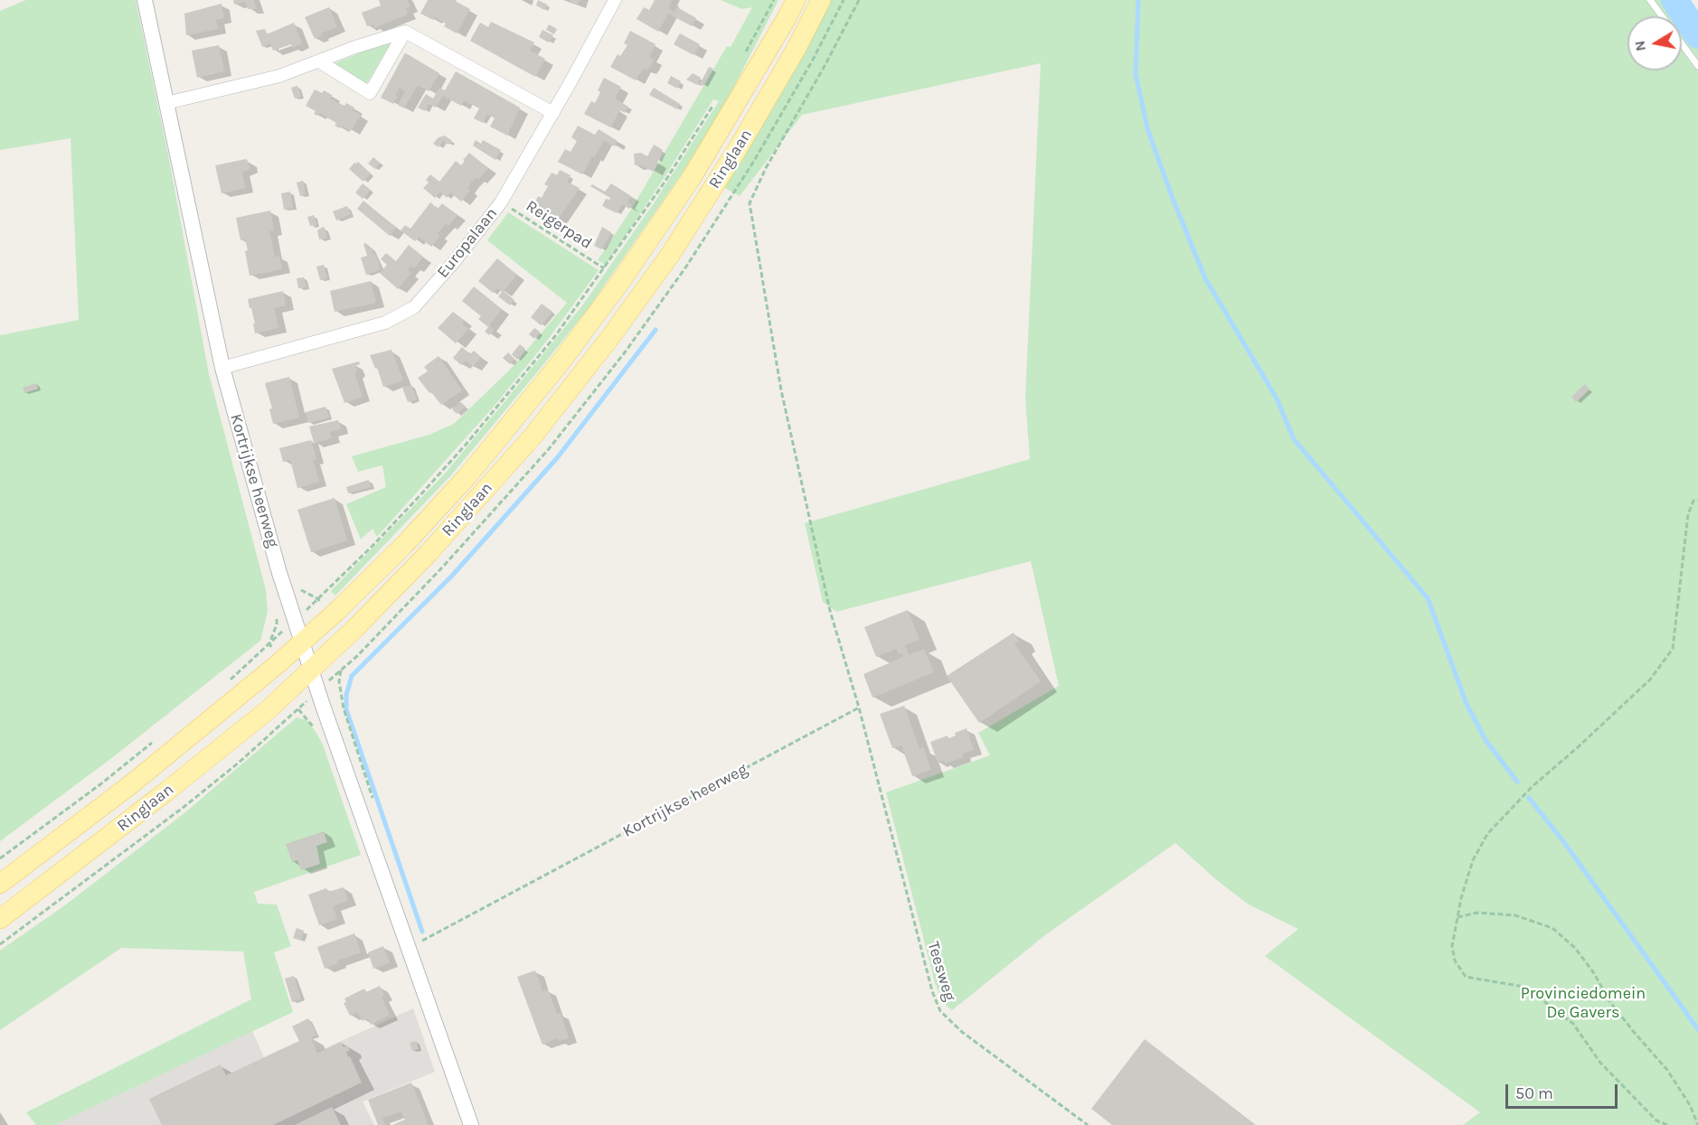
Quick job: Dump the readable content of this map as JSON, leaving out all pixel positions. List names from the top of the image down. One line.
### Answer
{"streets":{"main road":["Ringlaan"],"street":["Europalaan","Kortrijkse heerweg"],"path":["Reigerpad","Teesweg"]},"crossings":[["Ringlaan","Kortrijkse heerweg"],["Reigerpad","Europalaan"],["Europalaan","Kortrijkse heerweg"],["Kortrijkse heerweg","Teesweg"]],"parks":["Provinciedomein De Gavers"],"scale_bar":"50 m","north":"left"}
